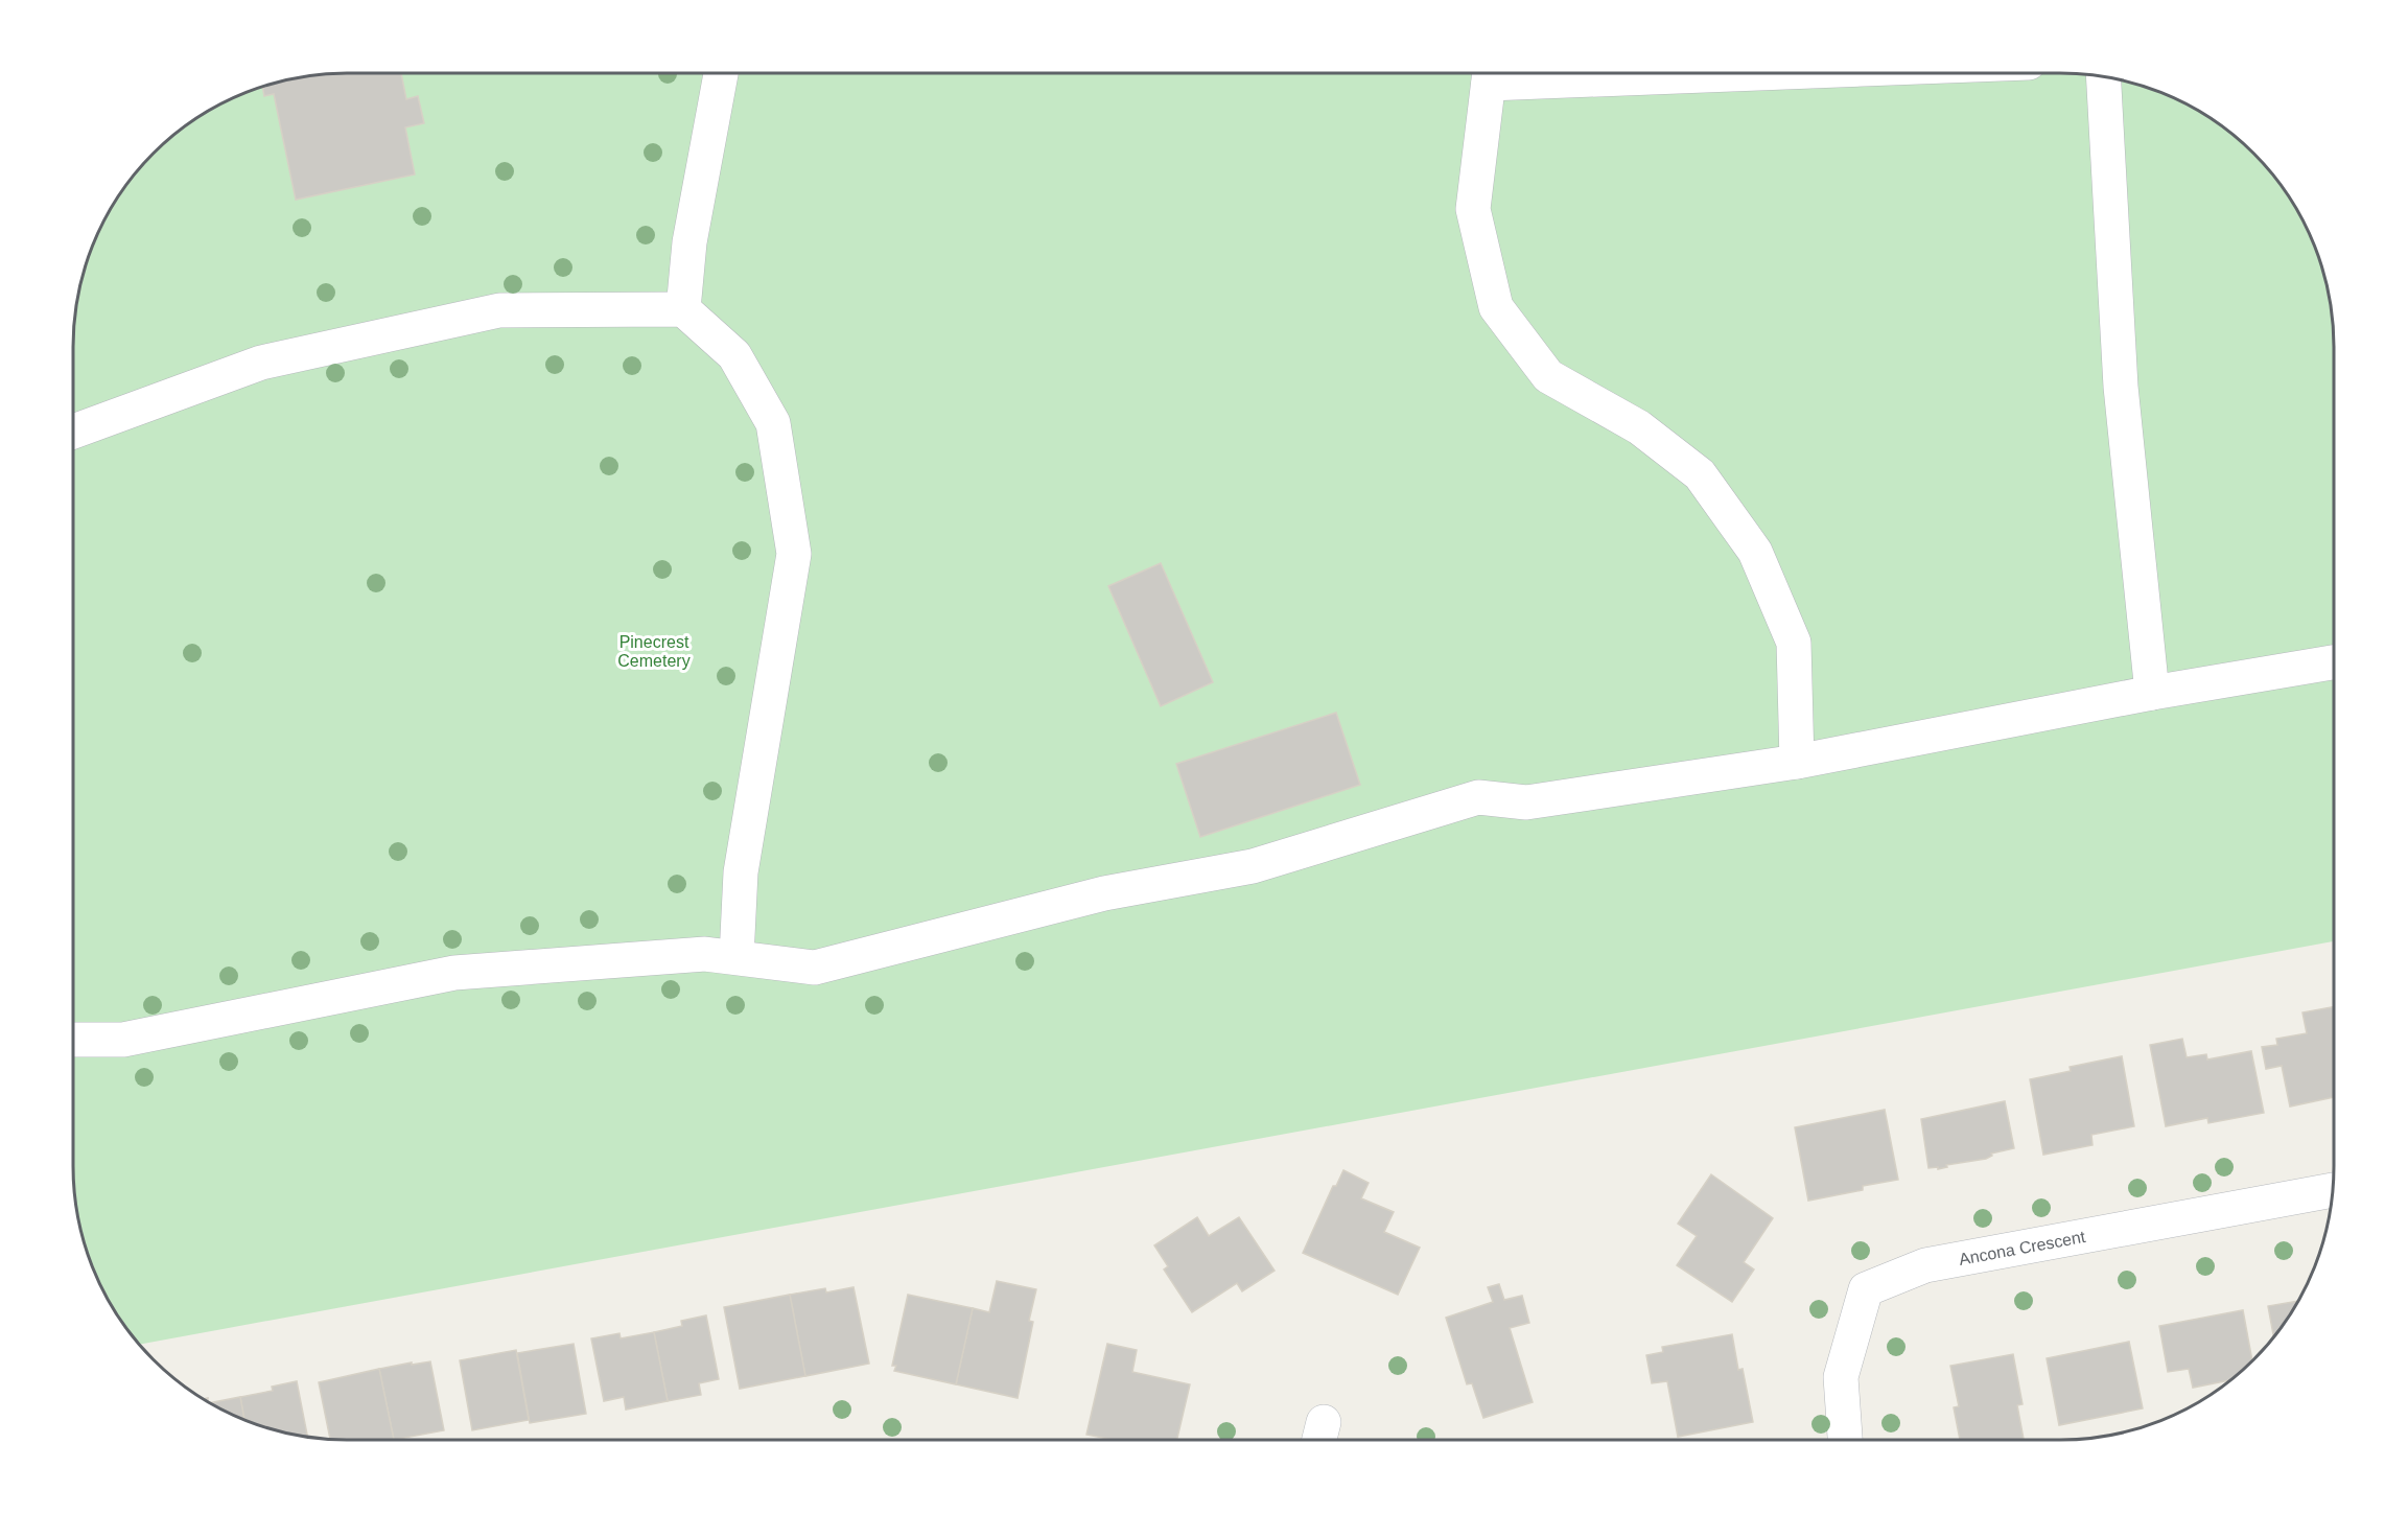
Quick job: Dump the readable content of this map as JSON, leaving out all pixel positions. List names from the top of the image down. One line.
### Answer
{"streets":{"street":["Ancona Crescent"]},"parks":["Pinecrest Cemetery"]}
